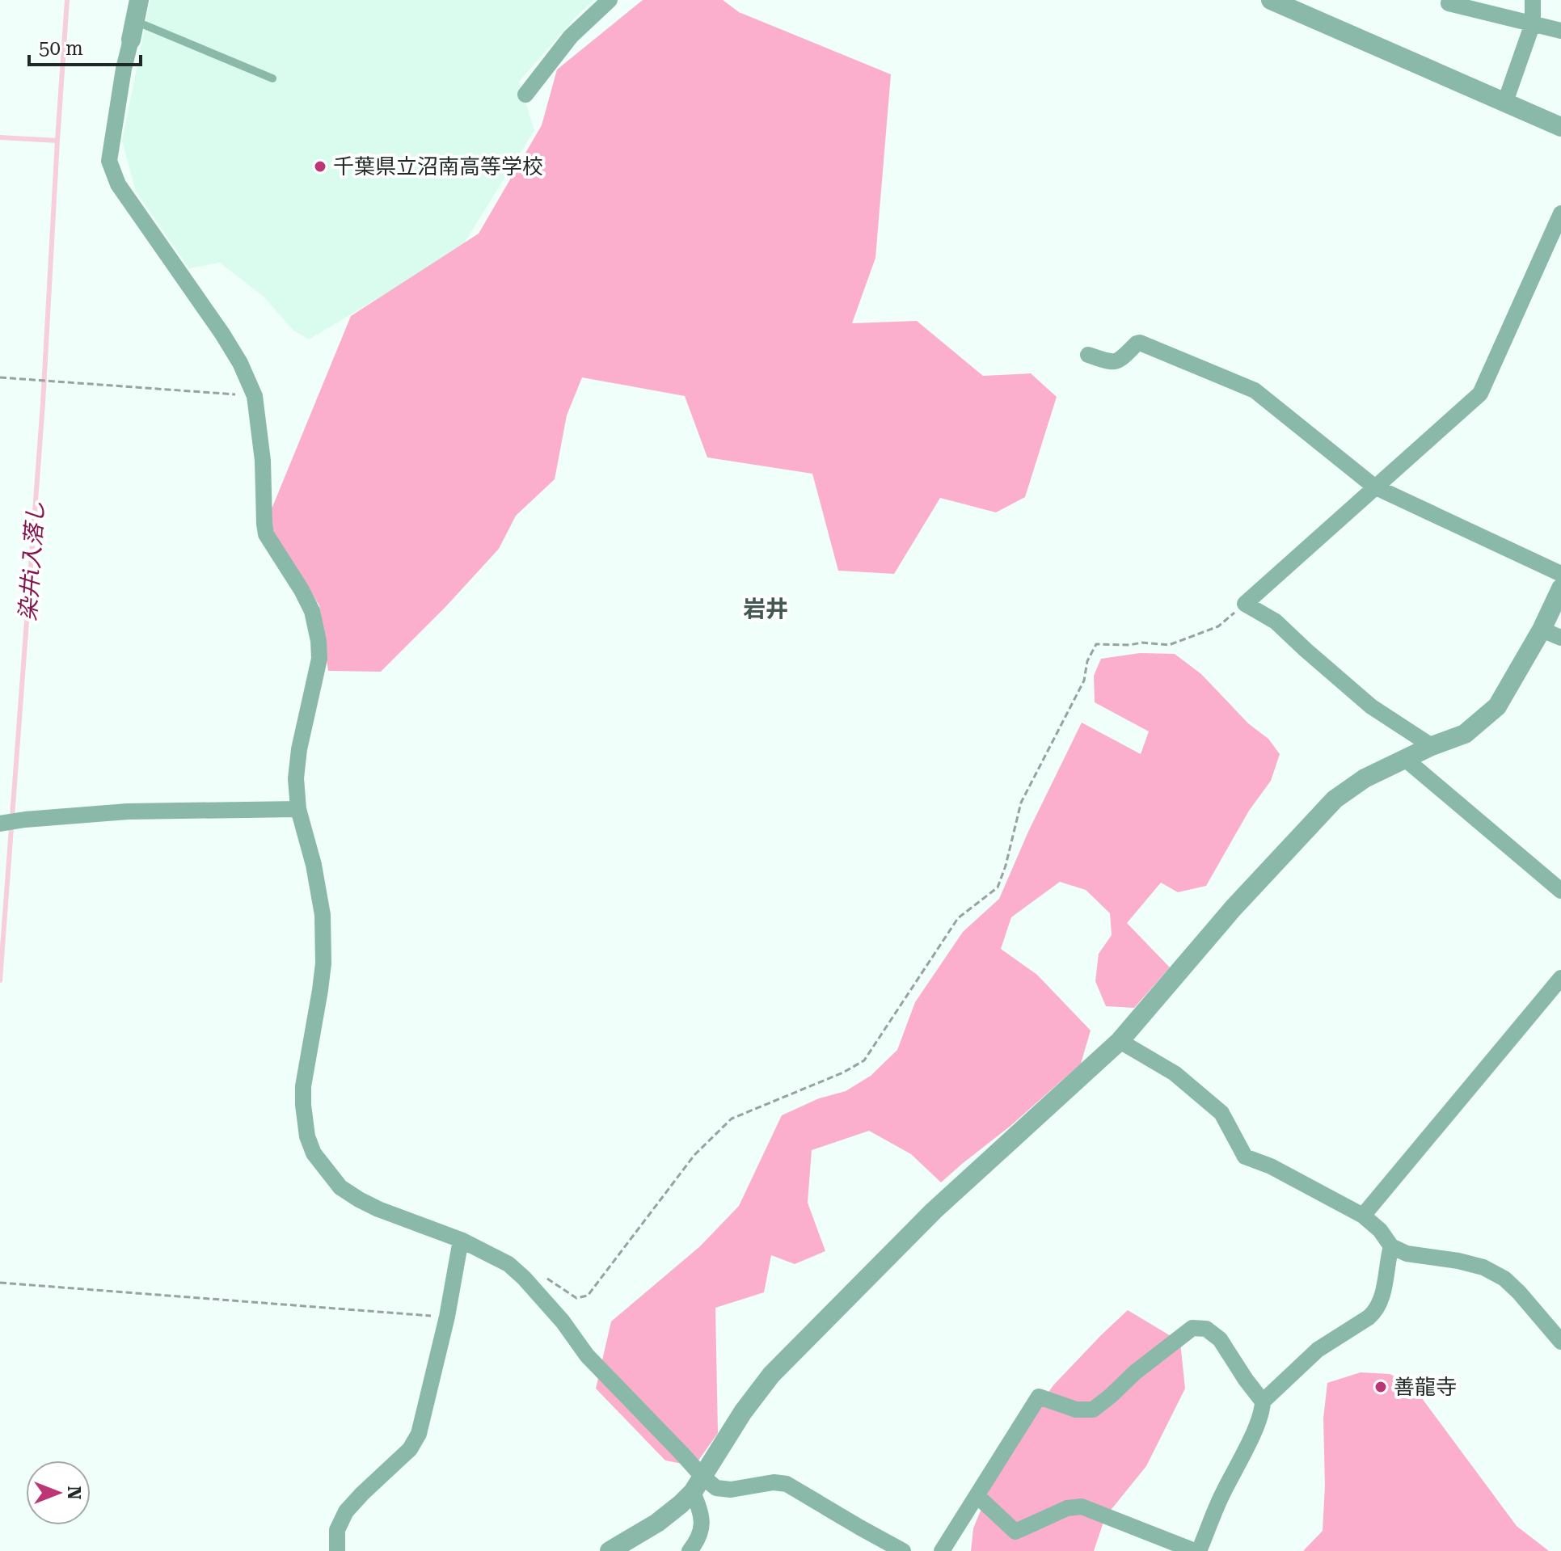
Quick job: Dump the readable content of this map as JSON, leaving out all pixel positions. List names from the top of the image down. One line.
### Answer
{"districts":["岩井"],"water":["染井i入落し"],"places":["千葉県立沼南高等学校","善龍寺"],"scale_bar":"50 m","north":"right"}
